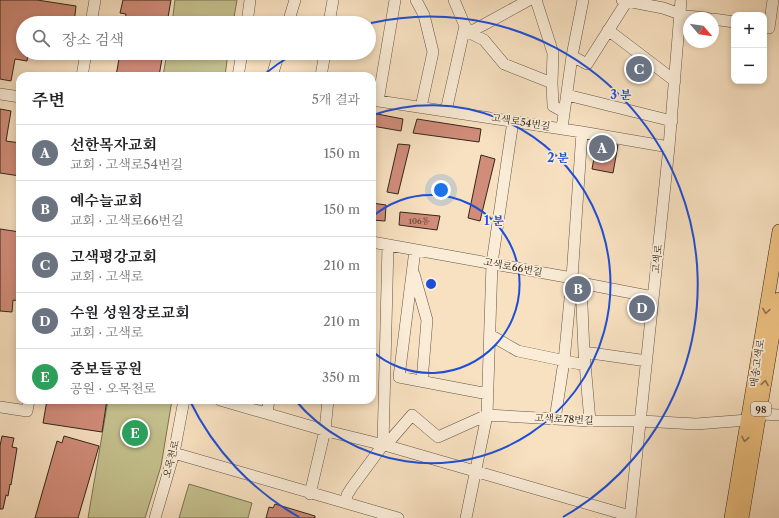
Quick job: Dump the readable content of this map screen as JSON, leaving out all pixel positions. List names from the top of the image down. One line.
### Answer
{"streets":{"main road":["매송고색로","98"],"street":["고색로54번길","고색로","고색로66번길","고색로78번길","오목천로"]},"crossings":[["고색로54번길","고색로"],["고색로","고색로66번길"],["고색로","고색로78번길"],["매송고색로","고색로78번길"]],"house_numbers":["106동"],"north":"bottom right","page":{"map_buttons":["+","−"],"search":"장소 검색","pins":["C","A","B","D","E"],"heading":["주변","5개 결과"],"list":[{"mark":"A","name":"선한목자교회","note":"교회 · 고색로54번길","value":"150 m"},{"mark":"B","name":"예수늘교회","note":"교회 · 고색로66번길","value":"150 m"},{"mark":"C","name":"고색평강교회","note":"교회 · 고색로","value":"210 m"},{"mark":"D","name":"수원 성원장로교회","note":"교회 · 고색로","value":"210 m"},{"mark":"E","name":"중보들공원","note":"공원 · 오목천로","value":"350 m"}]},"rings":["3 분","2 분","1 분"]}
